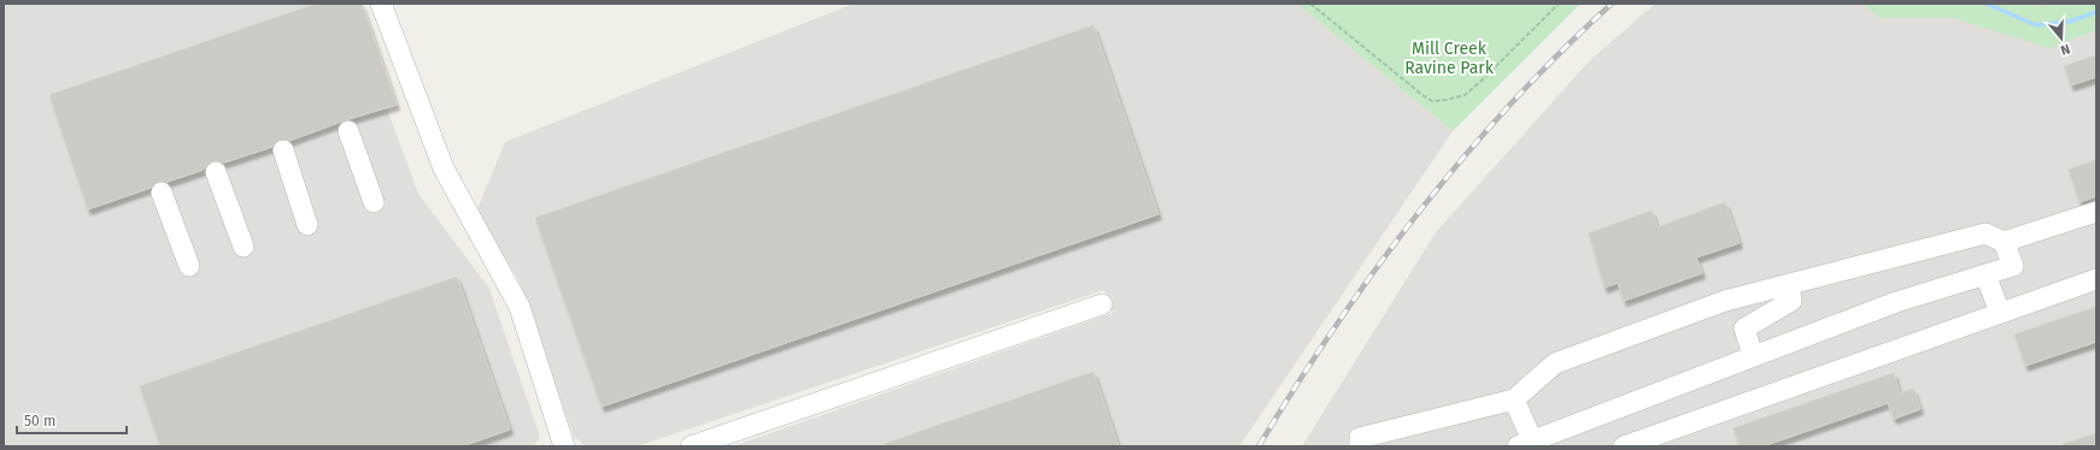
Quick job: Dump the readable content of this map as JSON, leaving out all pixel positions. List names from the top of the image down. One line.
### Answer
{"parks":["Mill Creek Ravine Park"],"scale_bar":"50 m","north":"bottom"}
